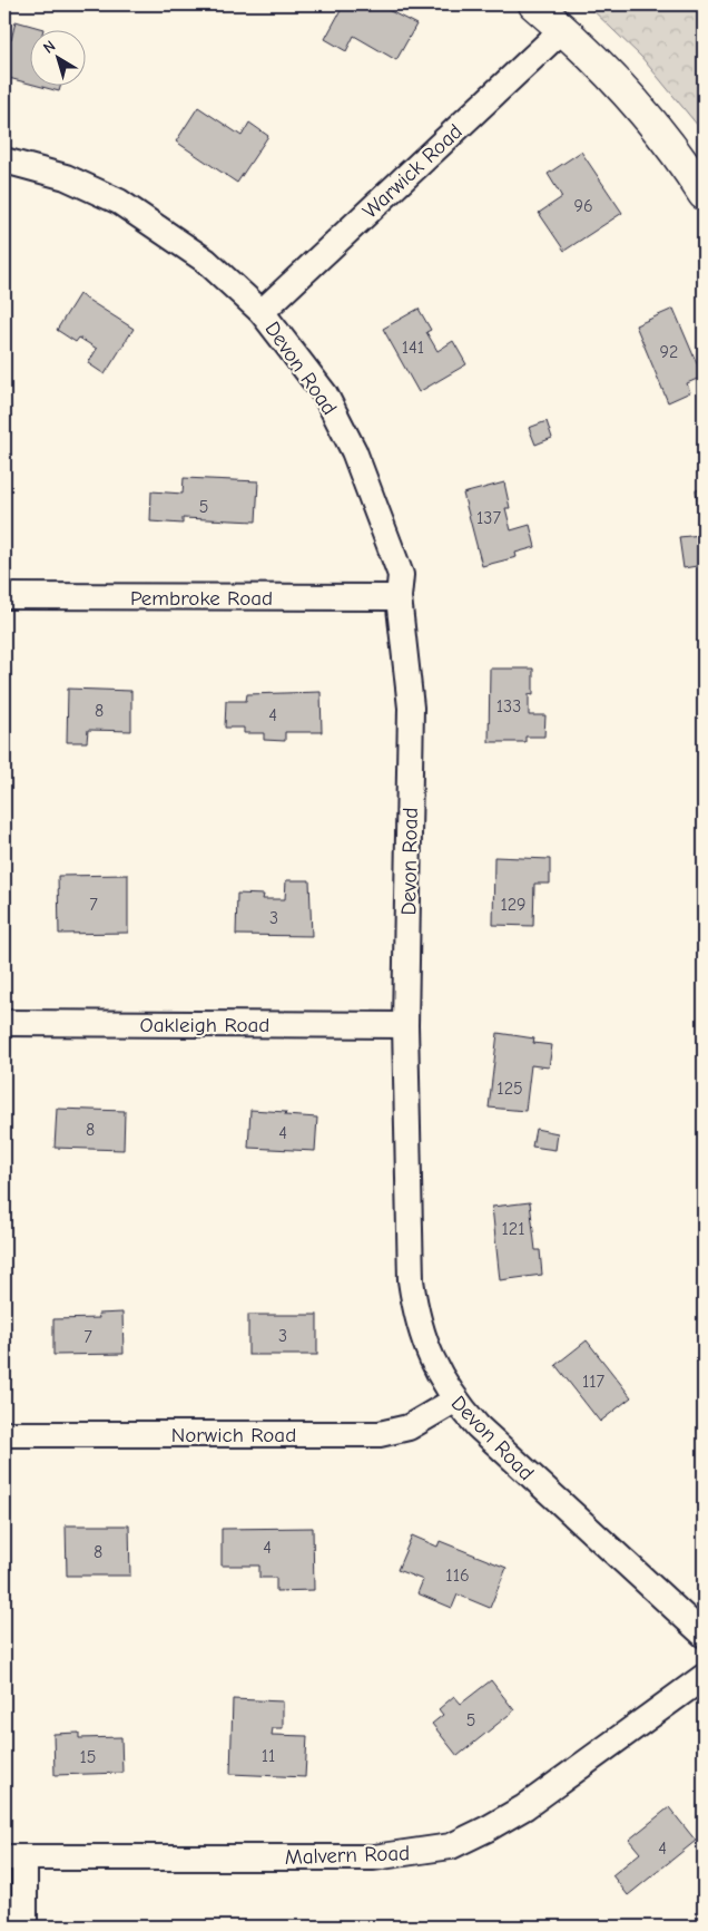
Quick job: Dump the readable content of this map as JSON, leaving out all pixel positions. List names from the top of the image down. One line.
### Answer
{"streets":{"street":["Warwick Road","Devon Road","Pembroke Road","Oakleigh Road","Norwich Road","Malvern Road"]},"crossings":[["Warwick Road","Devon Road"],["Devon Road","Pembroke Road"],["Devon Road","Oakleigh Road"],["Devon Road","Norwich Road"]],"house_numbers":["96","141","92","5","137","133","8","4","7","129","3","125","8","4","121","3","7","117","4","8","116","5","11","15","4"],"north":"top left"}
